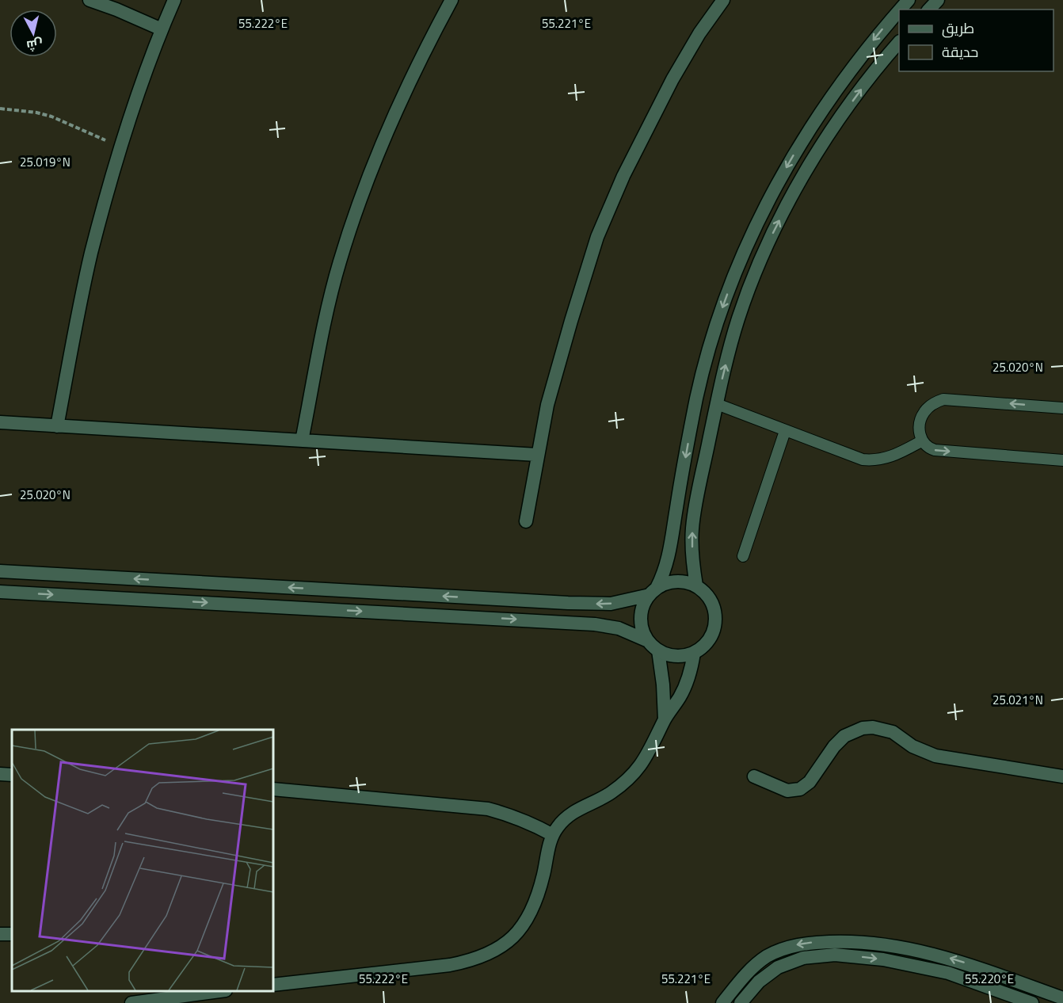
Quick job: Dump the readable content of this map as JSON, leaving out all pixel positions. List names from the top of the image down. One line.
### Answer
{"legend":["طريق","حديقة"],"north":"bottom","coordinates":["55.222°E","55.221°E","25.019°N","25.020°N","25.021°N","55.220°E"]}
